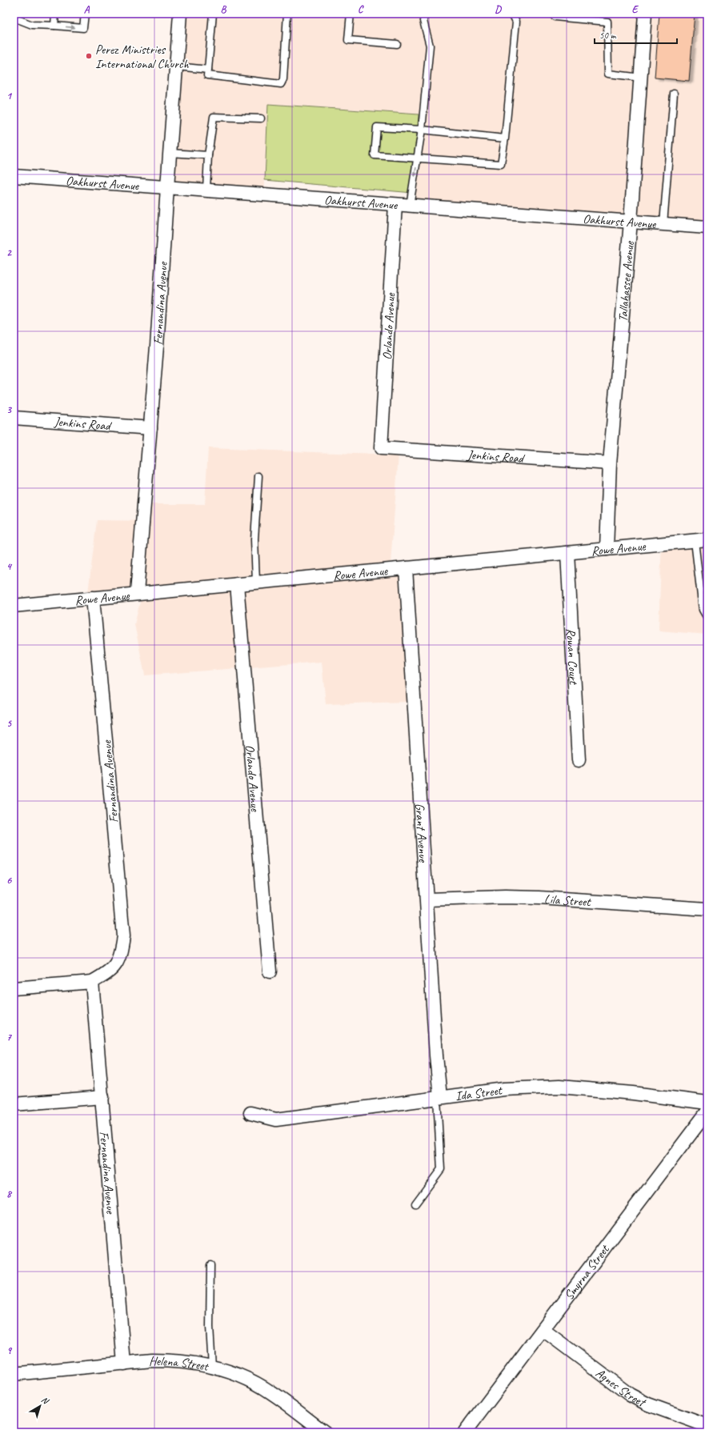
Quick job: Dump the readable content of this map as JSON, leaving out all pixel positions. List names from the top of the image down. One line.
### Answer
{"streets":{"street":["Oakhurst Avenue","Tallahassee Avenue","Fernandina Avenue","Orlando Avenue","Jenkins Road","Rowe Avenue","Rowan Court","Grant Avenue","Lila Street","Ida Street","Smyrna Street","Helena Street","Agnes Street"]},"crossings":[["Oakhurst Avenue","Tallahassee Avenue"],["Oakhurst Avenue","Fernandina Avenue"],["Oakhurst Avenue","Orlando Avenue"],["Tallahassee Avenue","Jenkins Road"],["Tallahassee Avenue","Rowe Avenue"],["Fernandina Avenue","Jenkins Road"],["Fernandina Avenue","Rowe Avenue"],["Fernandina Avenue","Helena Street"],["Orlando Avenue","Jenkins Road"],["Orlando Avenue","Rowe Avenue"],["Rowe Avenue","Rowan Court"],["Rowe Avenue","Grant Avenue"],["Grant Avenue","Lila Street"],["Grant Avenue","Ida Street"],["Smyrna Street","Agnes Street"]],"places":["Perez Ministries International Church"],"scale_bar":"50 m","north":"top right","grid":{"columns":["A","B","C","D","E"],"rows":["1","2","3","4","5","6","7","8","9"]}}
